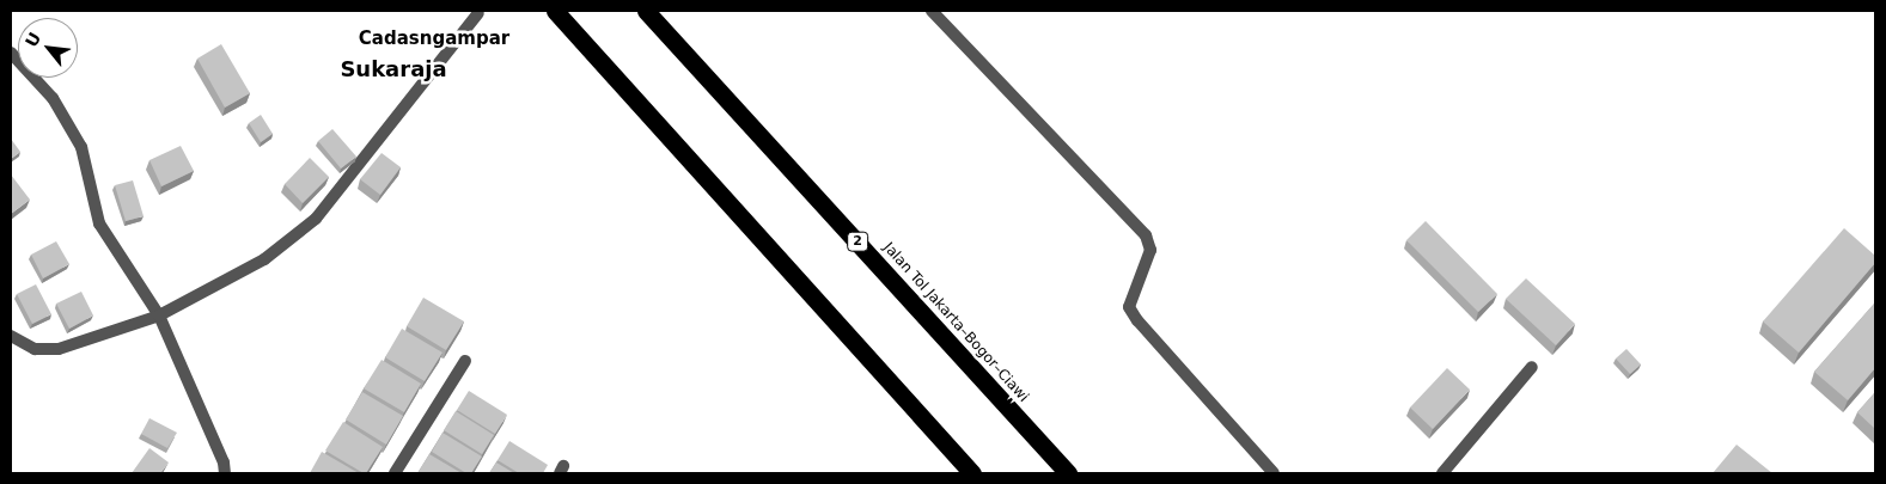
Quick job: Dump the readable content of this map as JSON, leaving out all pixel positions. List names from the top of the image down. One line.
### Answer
{"streets":{"highway":["2","Jalan Tol Jakarta–Bogor–Ciawi"]},"districts":["Cadasngampar","Sukaraja"],"north":"top left"}
